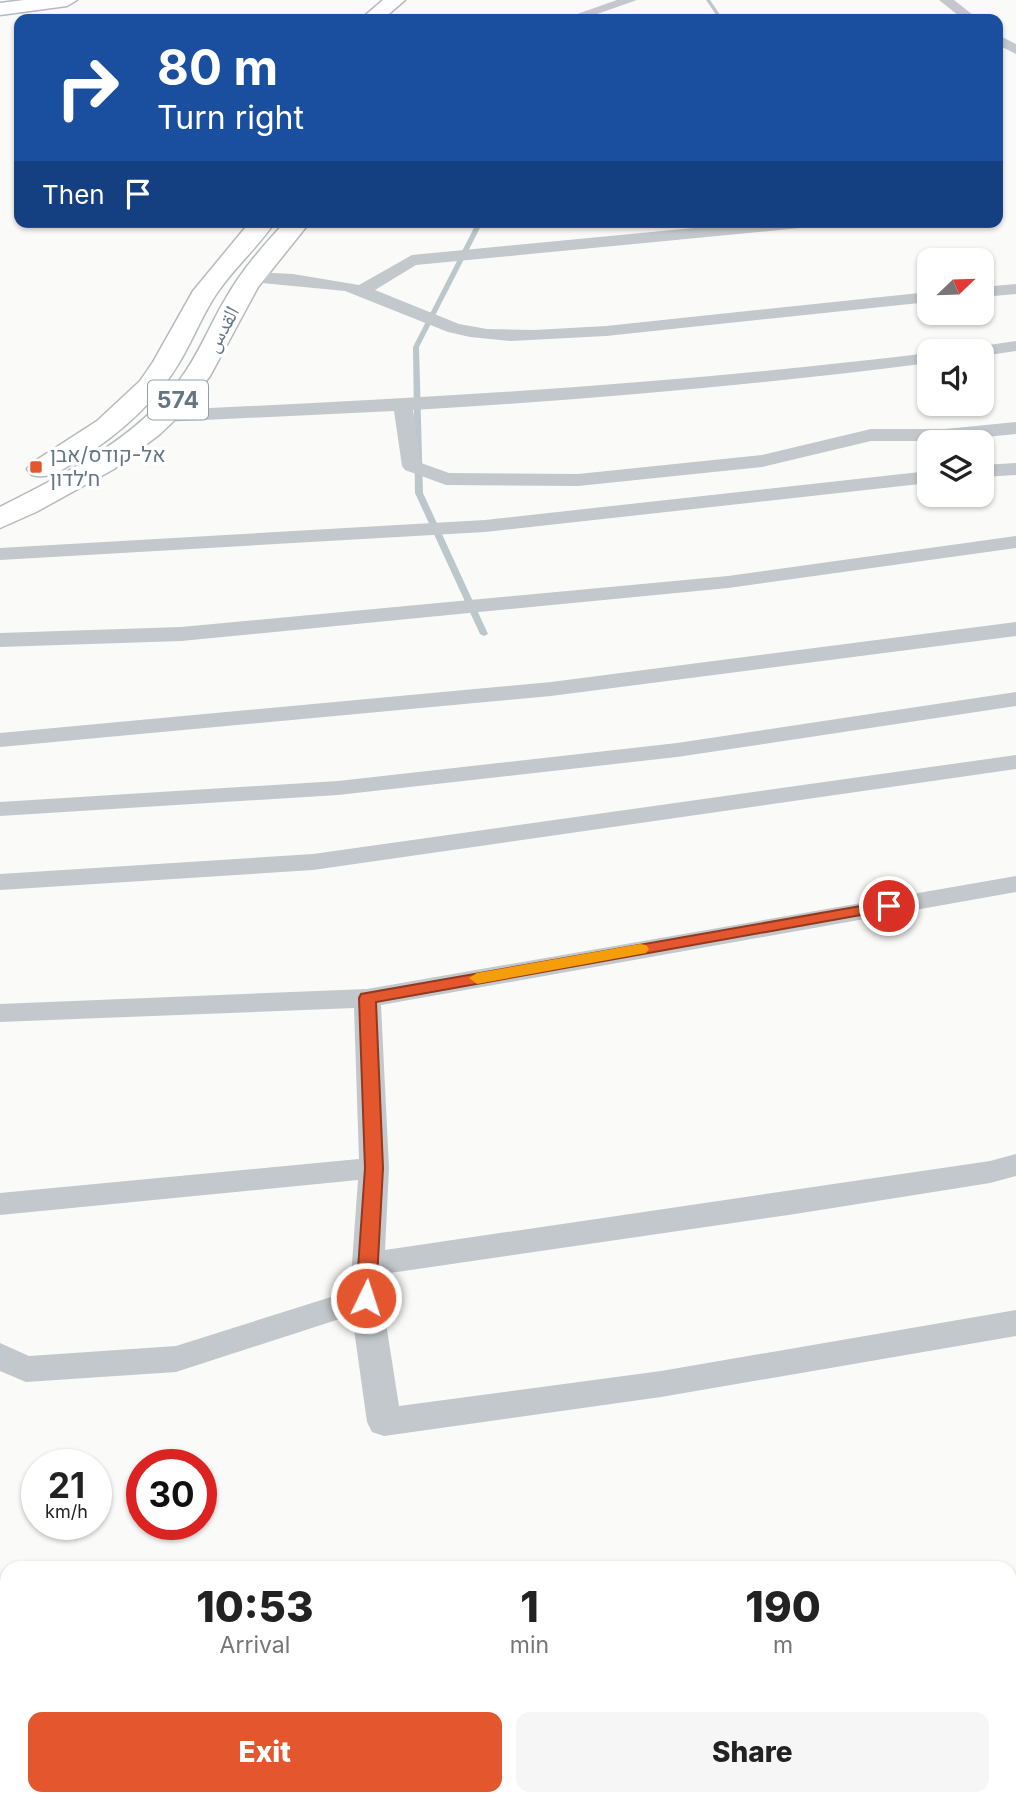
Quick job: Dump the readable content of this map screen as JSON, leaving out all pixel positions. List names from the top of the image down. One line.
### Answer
{"streets":{"main road":["القدس","574"]},"places":{"transit":["אל-קודס/אבן ח׳לדון"]},"north":"top right","page":{"turn":["80 m","Turn right"],"then":"Then","speed":"21 km/h","limit":"30","eta":["10:53","Arrival","1","min","190","m"],"buttons":["Exit","Share"]}}
